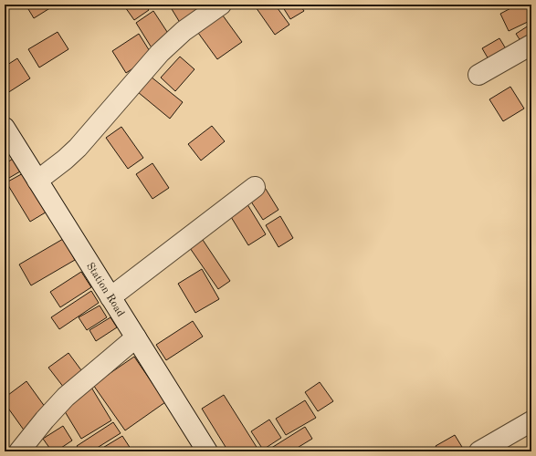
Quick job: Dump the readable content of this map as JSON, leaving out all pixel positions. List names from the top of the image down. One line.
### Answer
{"streets":{"street":["Station Road"]}}
